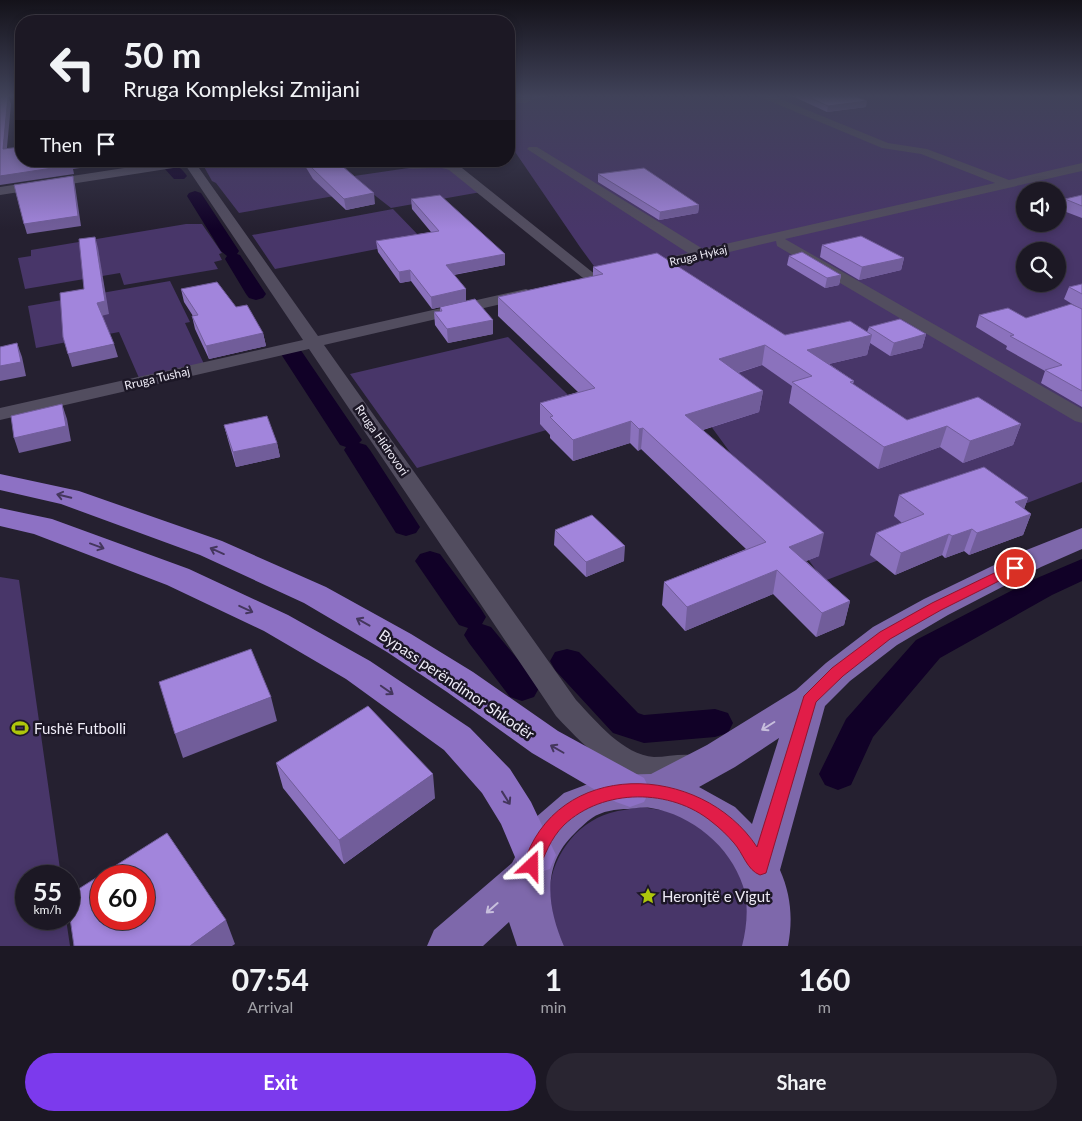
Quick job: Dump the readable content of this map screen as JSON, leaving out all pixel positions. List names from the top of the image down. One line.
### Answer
{"streets":{"highway":["Bypass perëndimor Shkodër"],"street":["Rruga Hykaj","Rruga Tushaj","Rruga Hidrovori"]},"crossings":[["Rruga Tushaj","Rruga Hidrovori"],["Rruga Hidrovori","Bypass perëndimor Shkodër"]],"places":{"sports":["Fushë Futbolli"],"place":["Heronjtë e Vigut"]},"page":{"turn":["50 m","Rruga Kompleksi Zmijani"],"then":"Then","speed":"55 km/h","limit":"60","eta":["07:54","Arrival","1","min","160","m"],"buttons":["Exit","Share"]}}
